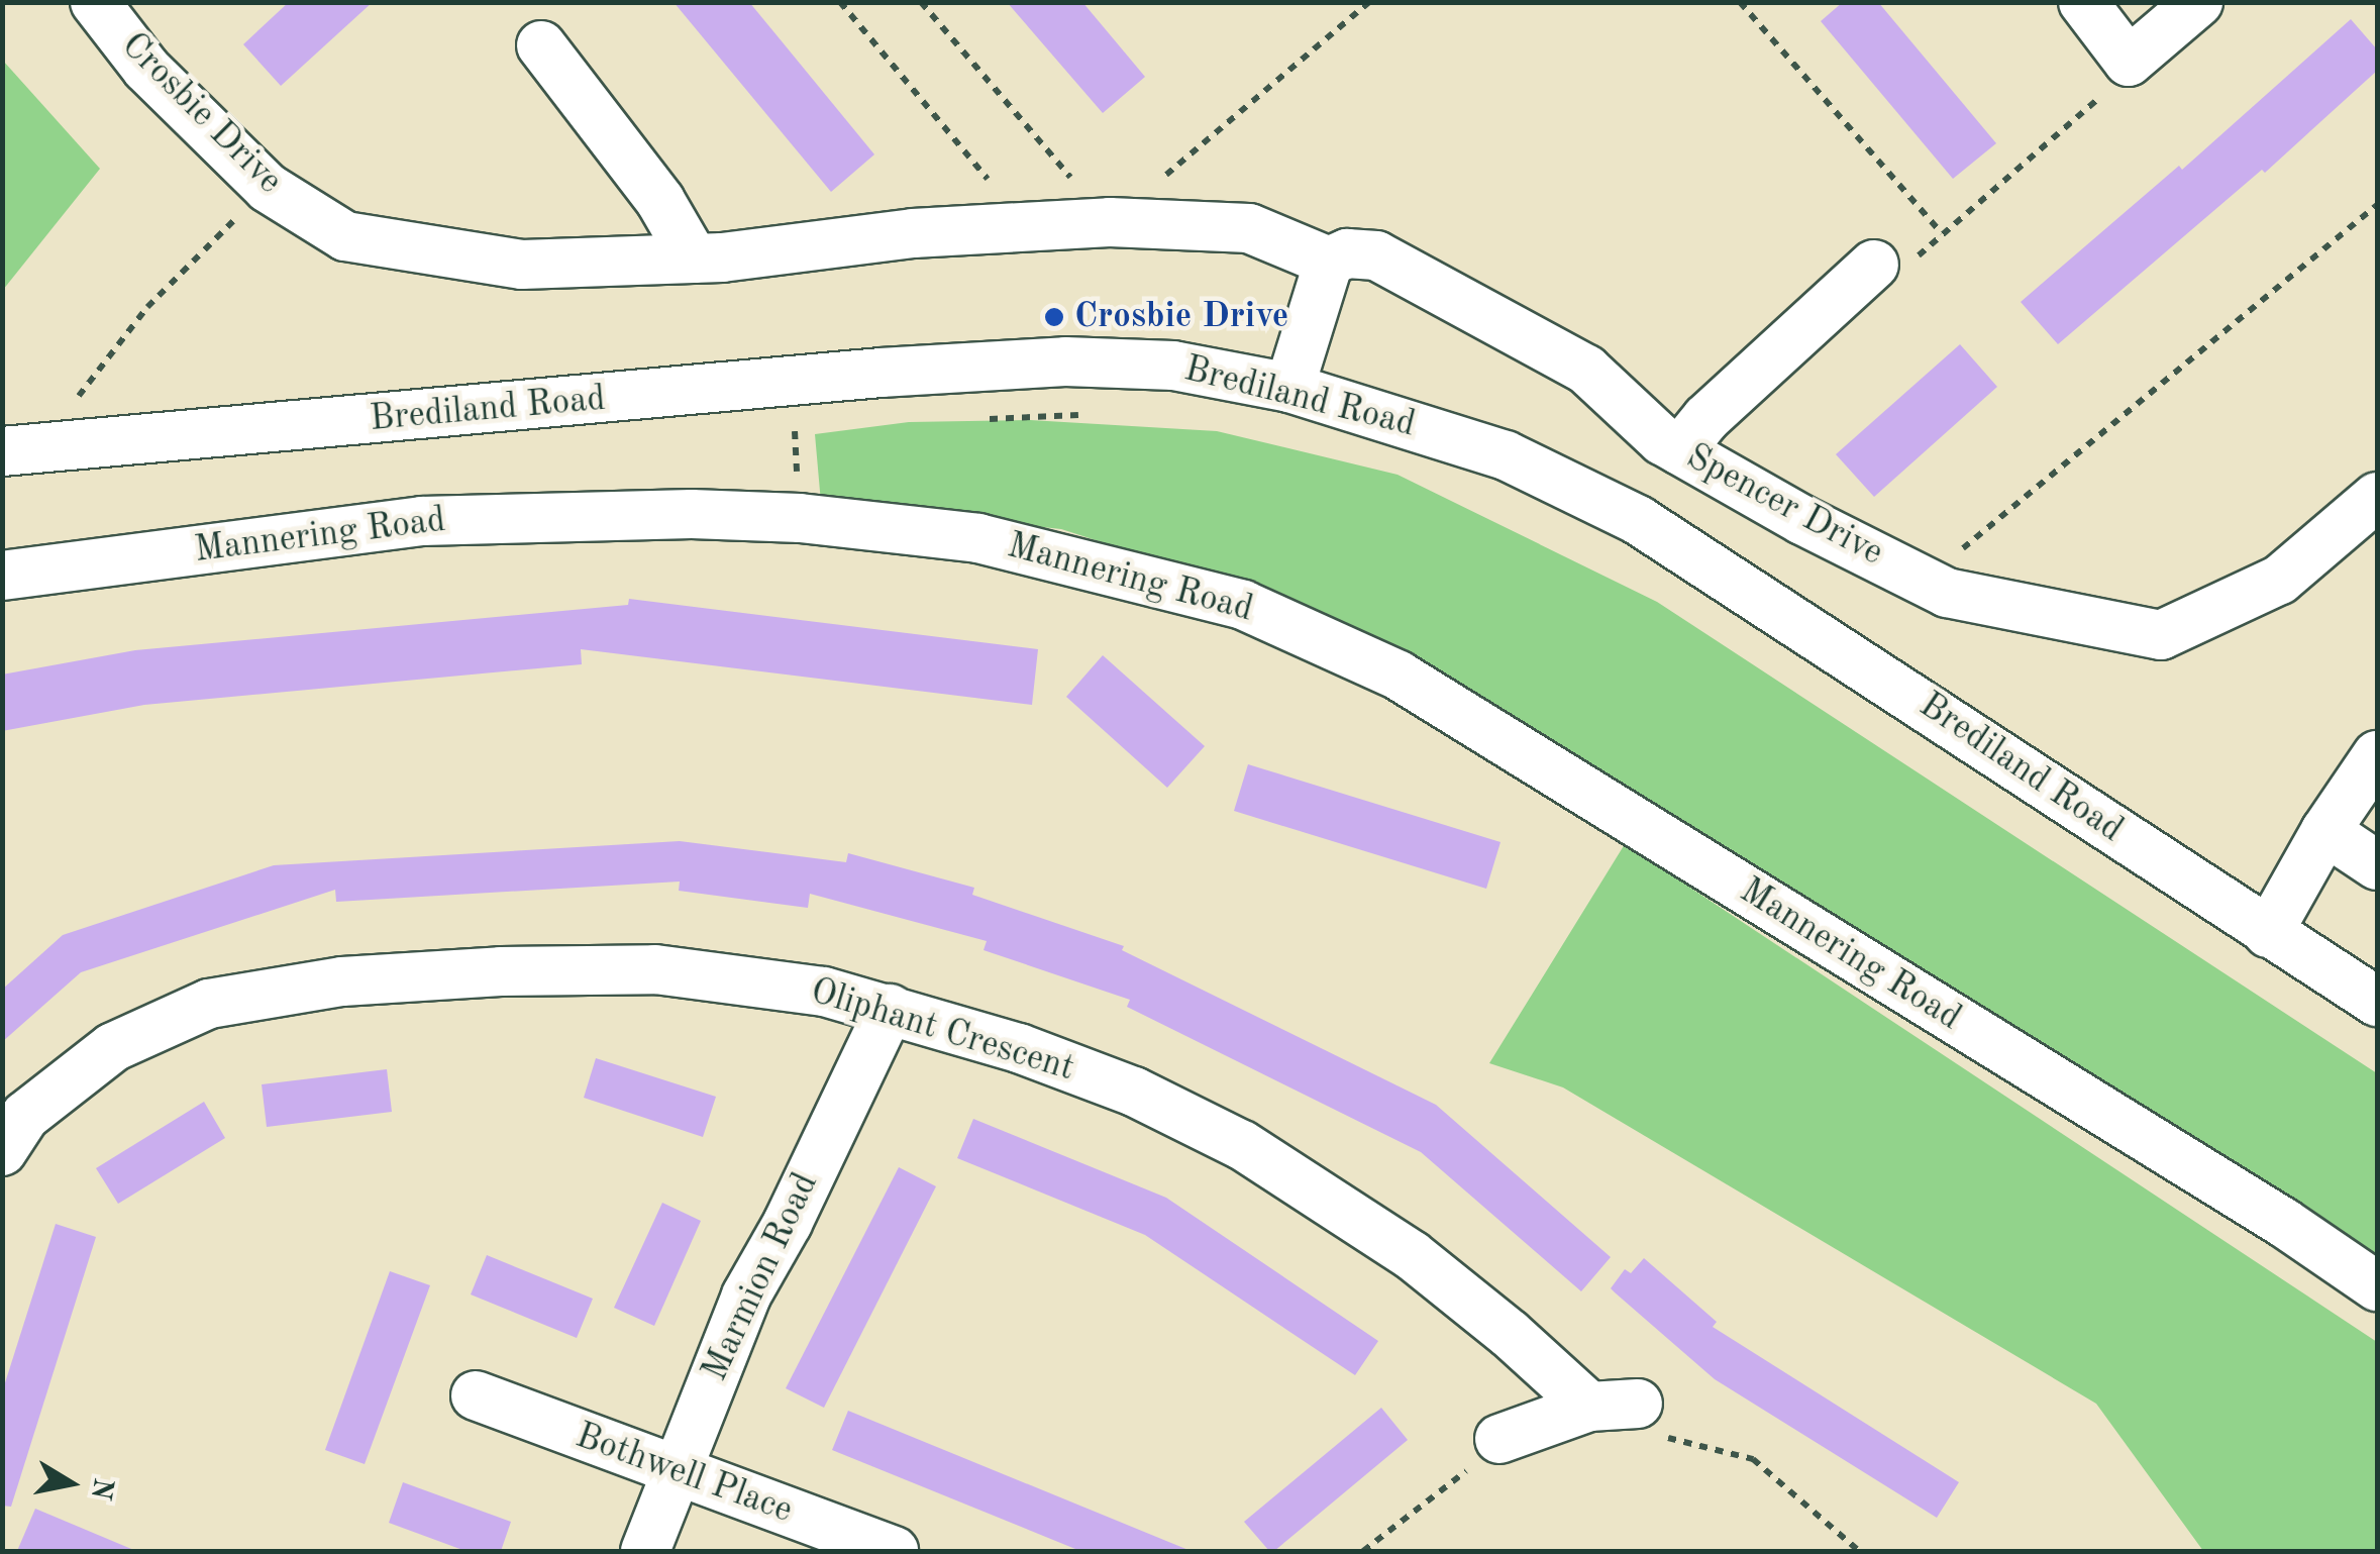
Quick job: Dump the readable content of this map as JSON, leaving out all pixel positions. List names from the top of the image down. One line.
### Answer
{"streets":{"street":["Crosbie Drive","Brediland Road","Spencer Drive","Mannering Road","Oliphant Crescent","Marmion Road","Bothwell Place"]},"crossings":[["Crosbie Drive","Spencer Drive"],["Oliphant Crescent","Marmion Road"],["Marmion Road","Bothwell Place"]],"places":["Crosbie Drive"],"north":"right"}
